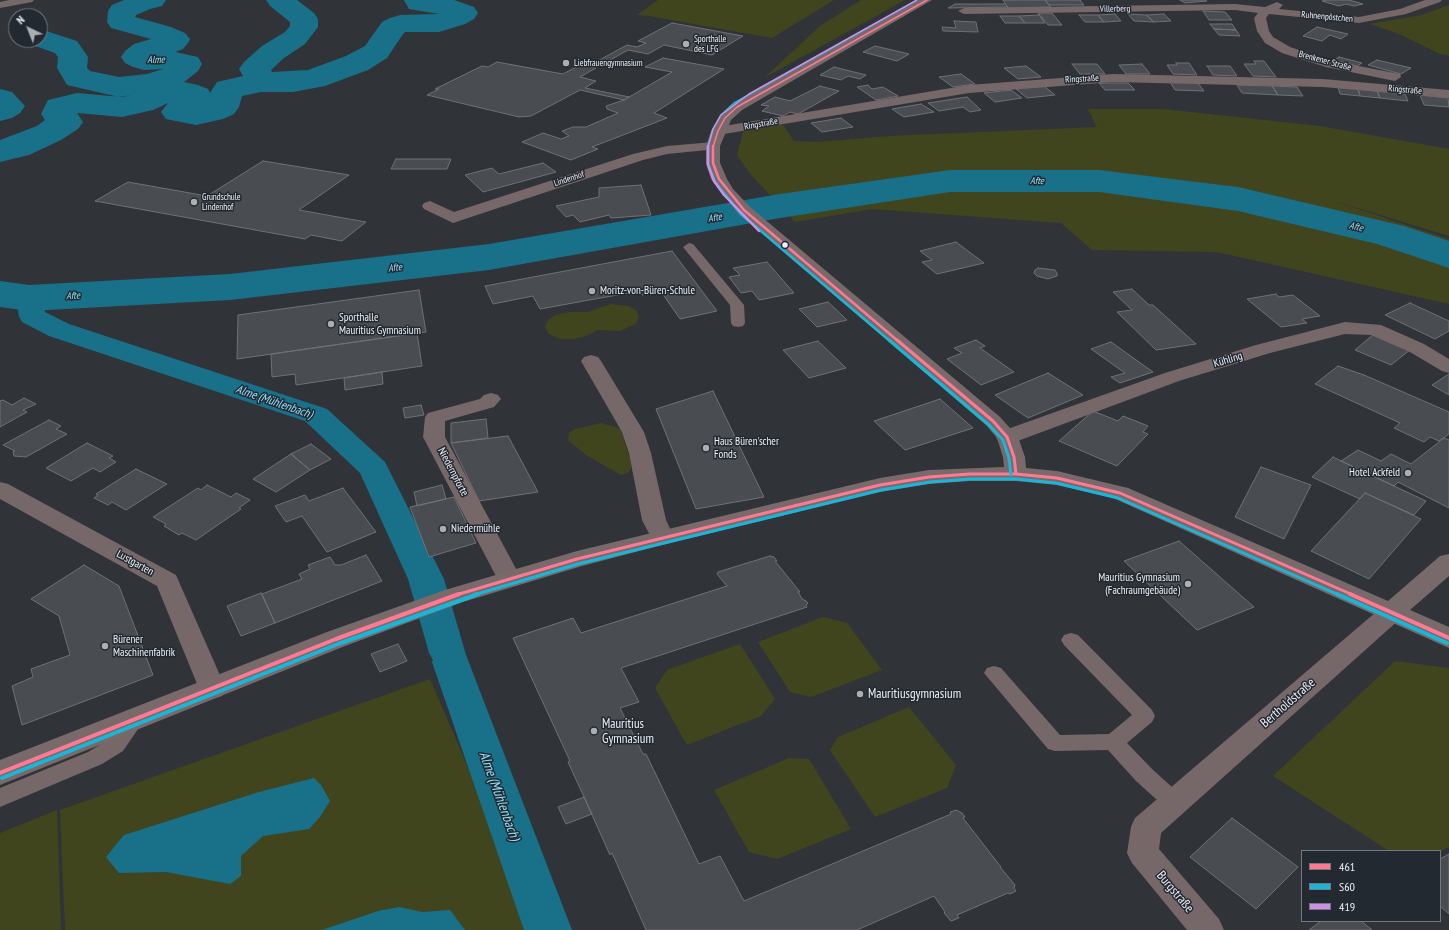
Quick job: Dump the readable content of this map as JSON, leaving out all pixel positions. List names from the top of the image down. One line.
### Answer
{"streets":{"main road":["Bertholdstraße"],"street":["Villerberg","Ruhnenpöstchen","Brenkener Straße","Ringstraße","Lindenhof","Kühling","Niedernpforte","Lustgarten","Burgstraße"]},"crossings":[["Villerberg","Ruhnenpöstchen"],["Villerberg","Brenkener Straße"],["Ruhnenpöstchen","Brenkener Straße"],["Bertholdstraße","Burgstraße"]],"water":["Alme","Afte","Alme (Mühlenbach)"],"places":["Sporthalle des LFG","Liebfrauengymnasium","Grundschule Lindenhof","Moritz-von-Büren-Schule","Sporthalle Mauritius Gymnasium","Haus Büren'scher Fonds","Hotel Ackfeld","Niedermühle","Mauritius Gymnasium (Fachraumgebäude)","Bürener Maschinenfabrik","Mauritiusgymnasium","Mauritius Gymnasium"],"lines":["transit line 461","transit line S60","transit line 419"],"legend":["461","S60","419"],"north":"top left"}
